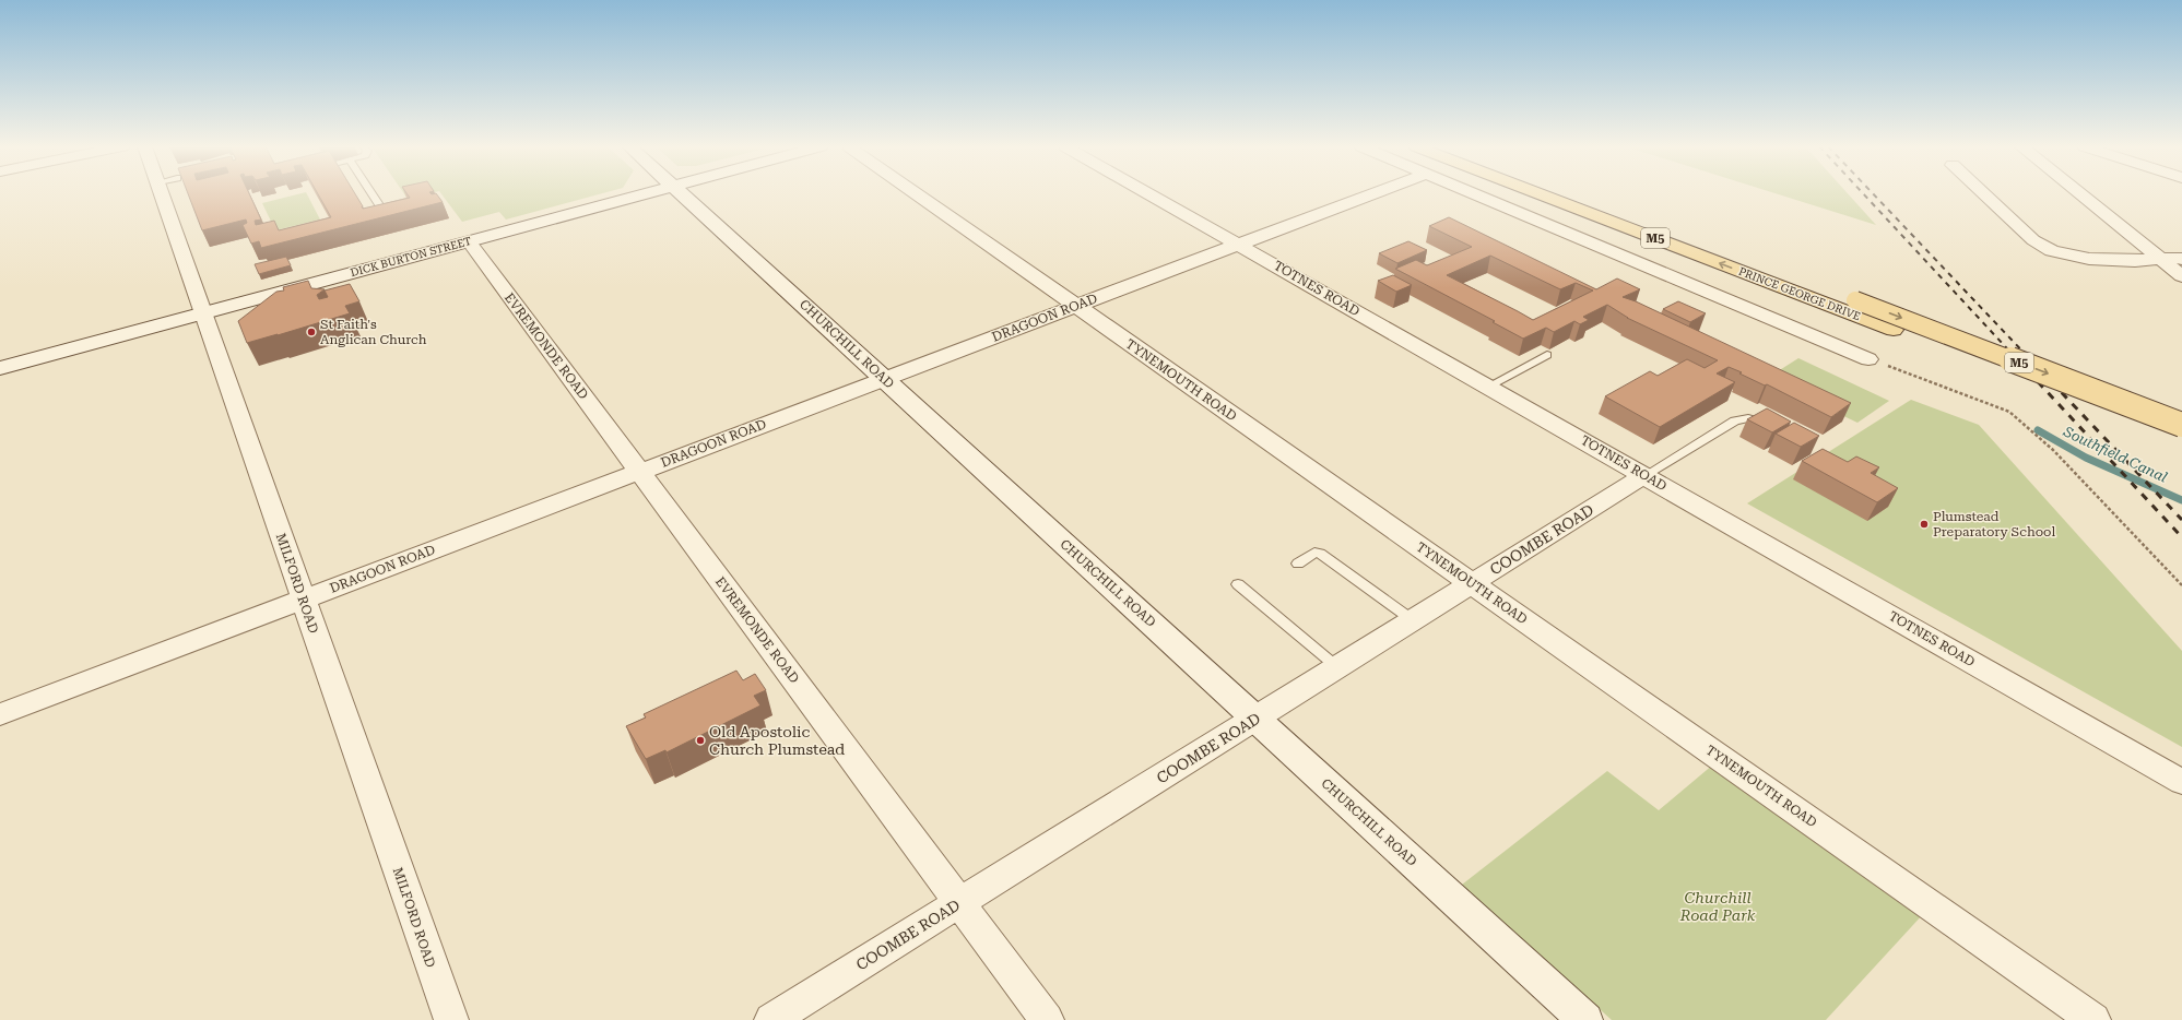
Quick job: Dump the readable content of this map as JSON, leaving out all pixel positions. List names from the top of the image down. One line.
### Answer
{"streets":{"main road":["M5","PRINCE GEORGE DRIVE"],"street":["DICK BURTON STREET","TOTNES ROAD","DRAGOON ROAD","CHURCHILL ROAD","EVREMONDE ROAD","TYNEMOUTH ROAD","COOMBE ROAD","MILFORD ROAD"]},"crossings":[["DICK BURTON STREET","EVREMONDE ROAD"],["DICK BURTON STREET","MILFORD ROAD"],["TOTNES ROAD","DRAGOON ROAD"],["TOTNES ROAD","COOMBE ROAD"],["DRAGOON ROAD","CHURCHILL ROAD"],["DRAGOON ROAD","EVREMONDE ROAD"],["DRAGOON ROAD","TYNEMOUTH ROAD"],["DRAGOON ROAD","MILFORD ROAD"],["CHURCHILL ROAD","COOMBE ROAD"],["EVREMONDE ROAD","COOMBE ROAD"],["TYNEMOUTH ROAD","COOMBE ROAD"]],"water":["Southfield Canal"],"parks":["Churchill Road Park"],"places":["St Faith's Anglican Church","Plumstead Preparatory School","Old Apostolic Church Plumstead"]}
